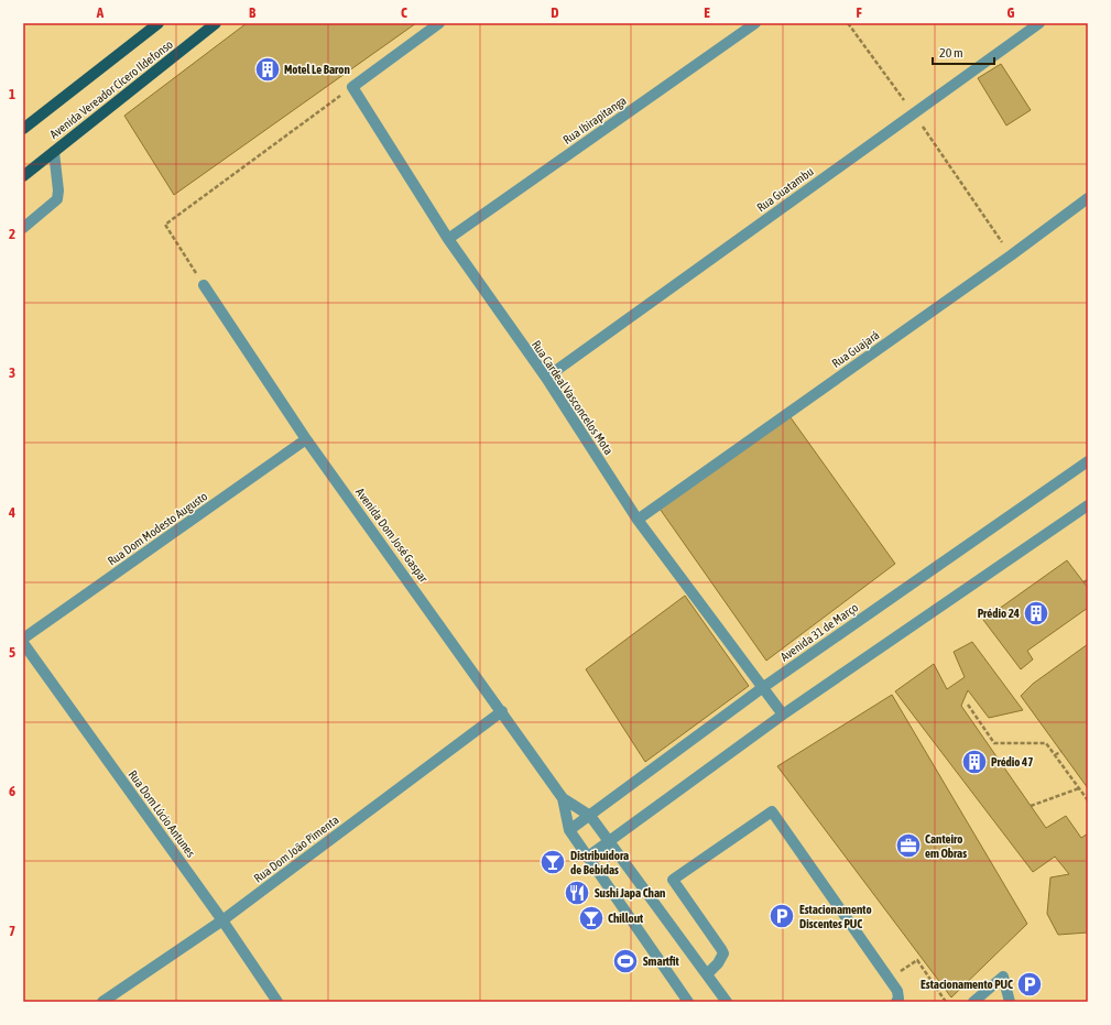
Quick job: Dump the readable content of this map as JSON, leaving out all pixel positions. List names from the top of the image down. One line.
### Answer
{"streets":{"main road":["Avenida Vereador Cícero Ildefonso"],"street":["Rua Ibirapitanga","Rua Guatambu","Rua Guajará","Rua Cardeal Vasconcelos Mota","Rua Dom Modesto Augusto","Avenida Dom José Gaspar","Avenida 31 de Março","Rua Dom Lúcio Antunes","Rua Dom João Pimenta"]},"crossings":[["Rua Ibirapitanga","Rua Cardeal Vasconcelos Mota"],["Rua Guatambu","Rua Cardeal Vasconcelos Mota"],["Rua Guajará","Rua Cardeal Vasconcelos Mota"],["Rua Cardeal Vasconcelos Mota","Avenida 31 de Março"],["Rua Dom Modesto Augusto","Avenida Dom José Gaspar"],["Avenida Dom José Gaspar","Avenida 31 de Março"],["Avenida Dom José Gaspar","Rua Dom João Pimenta"],["Rua Dom Lúcio Antunes","Rua Dom João Pimenta"]],"places":{"building":["Motel Le Baron","Prédio 24","Prédio 47"],"office":["Canteiro em Obras"],"bar":["Distribuidora de Bebidas","Chillout"],"restaurant":["Sushi Japa Chan"],"parking":["Estacionamento Discentes PUC","Estacionamento PUC"],"sports":["Smartfit"]},"scale_bar":"20 m","grid":{"columns":["A","B","C","D","E","F","G"],"rows":["1","2","3","4","5","6","7"]}}
